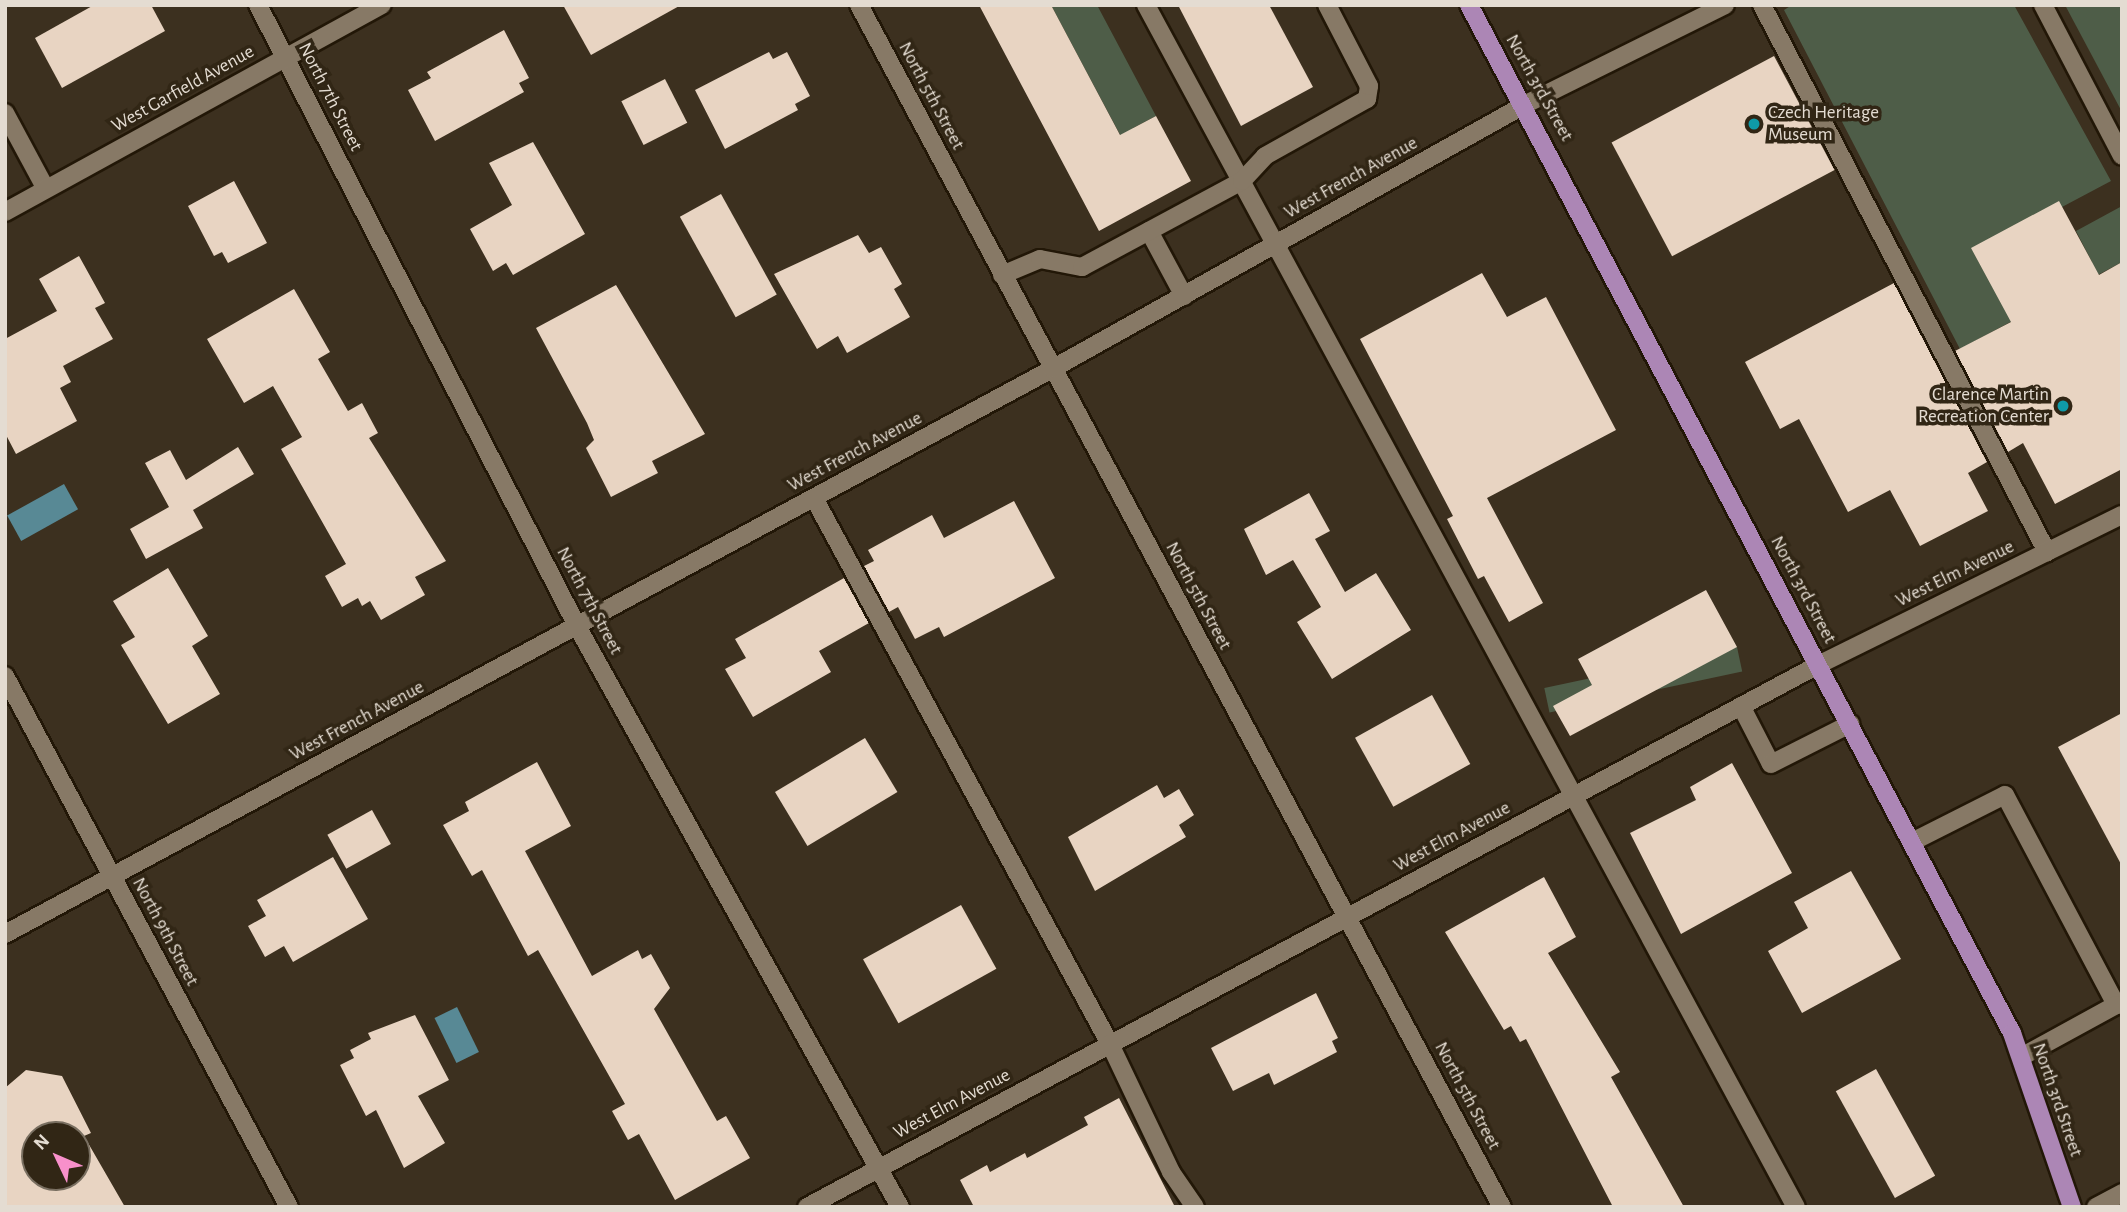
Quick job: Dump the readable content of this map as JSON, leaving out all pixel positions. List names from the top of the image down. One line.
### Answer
{"streets":{"main road":["North 3rd Street"],"street":["West Garfield Avenue","North 5th Street","North 7th Street","West French Avenue","West Elm Avenue","North 9th Street"]},"crossings":[["North 3rd Street","West French Avenue"],["North 3rd Street","West Elm Avenue"],["West Garfield Avenue","North 7th Street"],["North 5th Street","West French Avenue"],["North 5th Street","West Elm Avenue"],["North 7th Street","West French Avenue"],["North 7th Street","West Elm Avenue"],["West French Avenue","North 9th Street"]],"places":["Czech Heritage Museum","Clarence Martin Recreation Center"],"north":"top left"}
